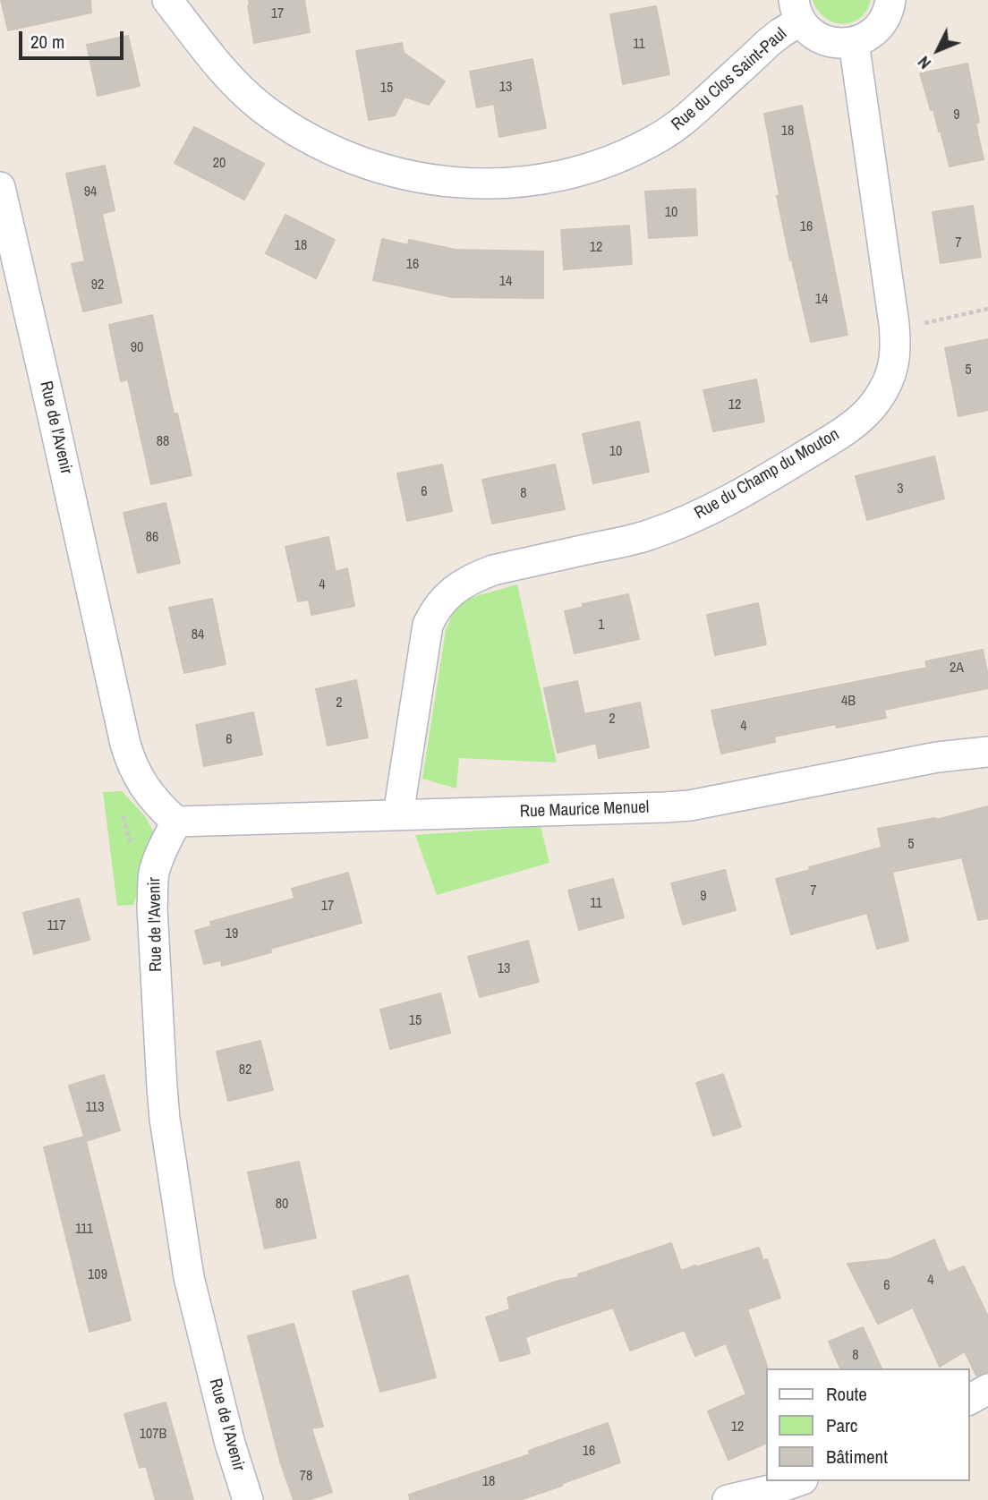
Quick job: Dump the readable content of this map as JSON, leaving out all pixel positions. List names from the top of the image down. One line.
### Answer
{"streets":{"street":["Rue du Clos Saint-Paul","Rue de l'Avenir","Rue du Champ du Mouton","Rue Maurice Menuel"]},"crossings":[["Rue de l'Avenir","Rue Maurice Menuel"],["Rue du Champ du Mouton","Rue Maurice Menuel"]],"house_numbers":["17","11","13","15","9","18","20","94","10","16","7","18","12","16","14","92","14","90","5","12","88","10","3","6","8","86","4","1","84","2A","4B","2","2","4","6","5","7","9","11","17","117","19","13","15","82","113","80","111","109","4","6","8","12","107B","16","78","18"],"legend":["Route","Parc","Bâtiment"],"scale_bar":"20 m","north":"bottom left"}
